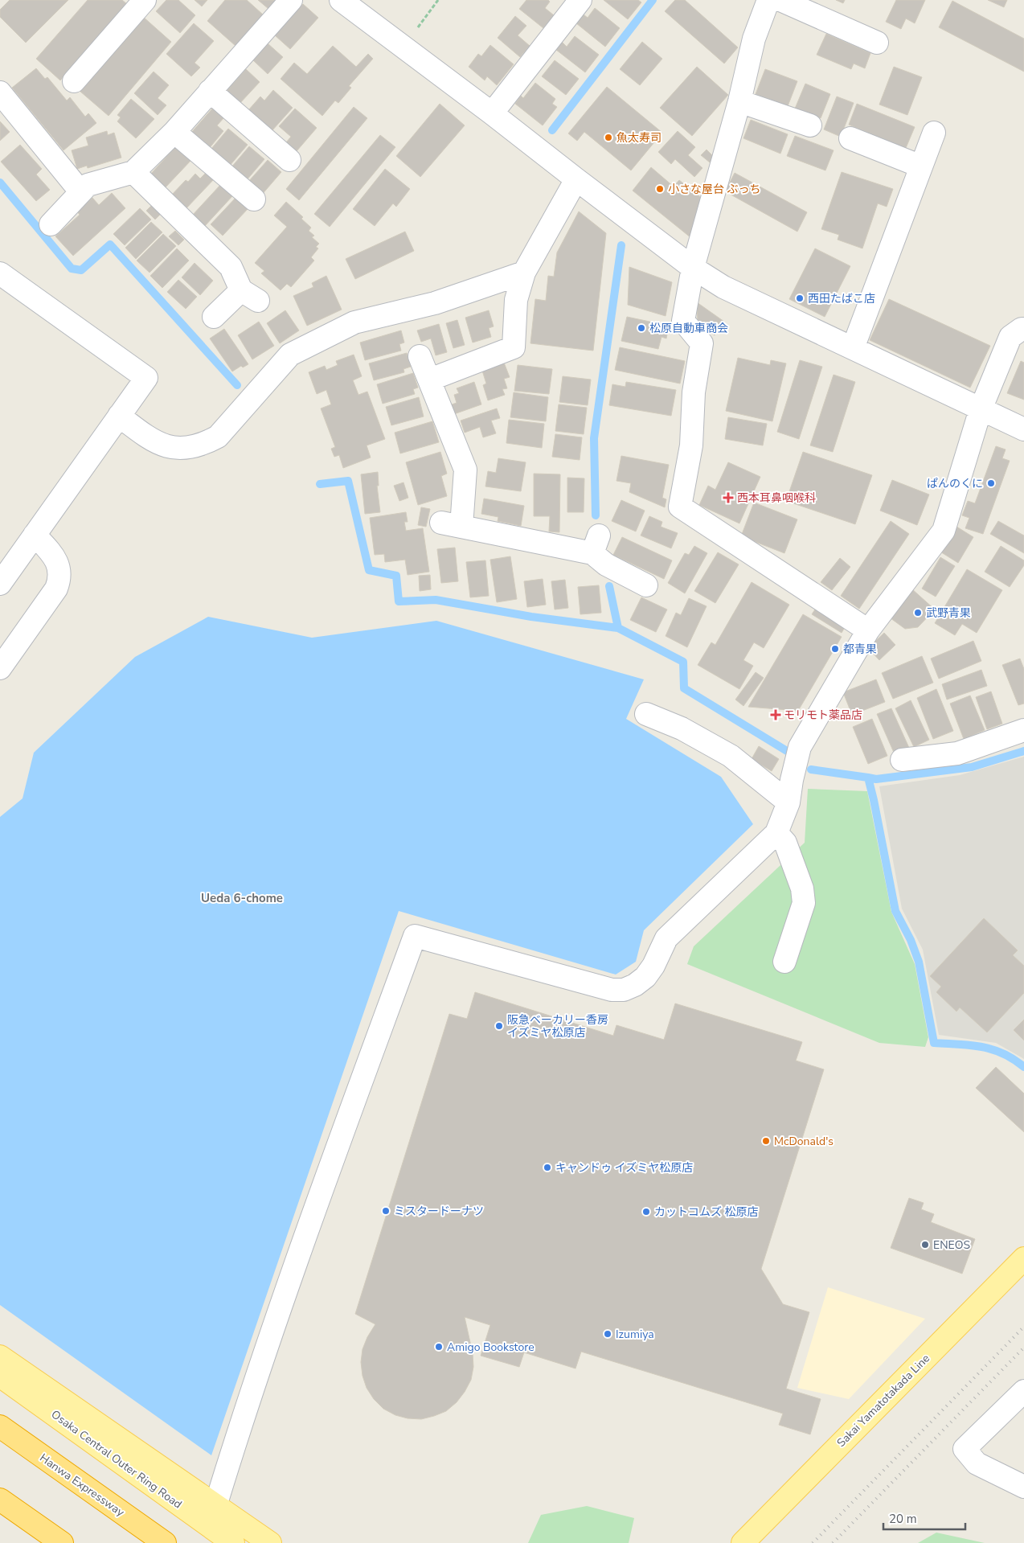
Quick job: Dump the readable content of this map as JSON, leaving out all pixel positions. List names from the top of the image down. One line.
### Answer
{"streets":{"highway":["Hanwa Expressway"],"main road":["Sakai Yamatotakada Line","Osaka Central Outer Ring Road"]},"districts":["Ueda 6-chome"],"places":{"other":["魚太寿司","小さな屋台 ぶっち","西田たばこ店","松原自動車商会","ぱんのくに","武野青果","都青果","阪急ベーカリー香房 イズミヤ松原店","McDonald's","キャンドゥ イズミヤ松原店","ミスタードーナツ","カットコムズ 松原店","ENEOS","Izumiya","Amigo Bookstore"],"health":["西本耳鼻咽喉科","モリモト薬品店"]},"scale_bar":"20 m"}
